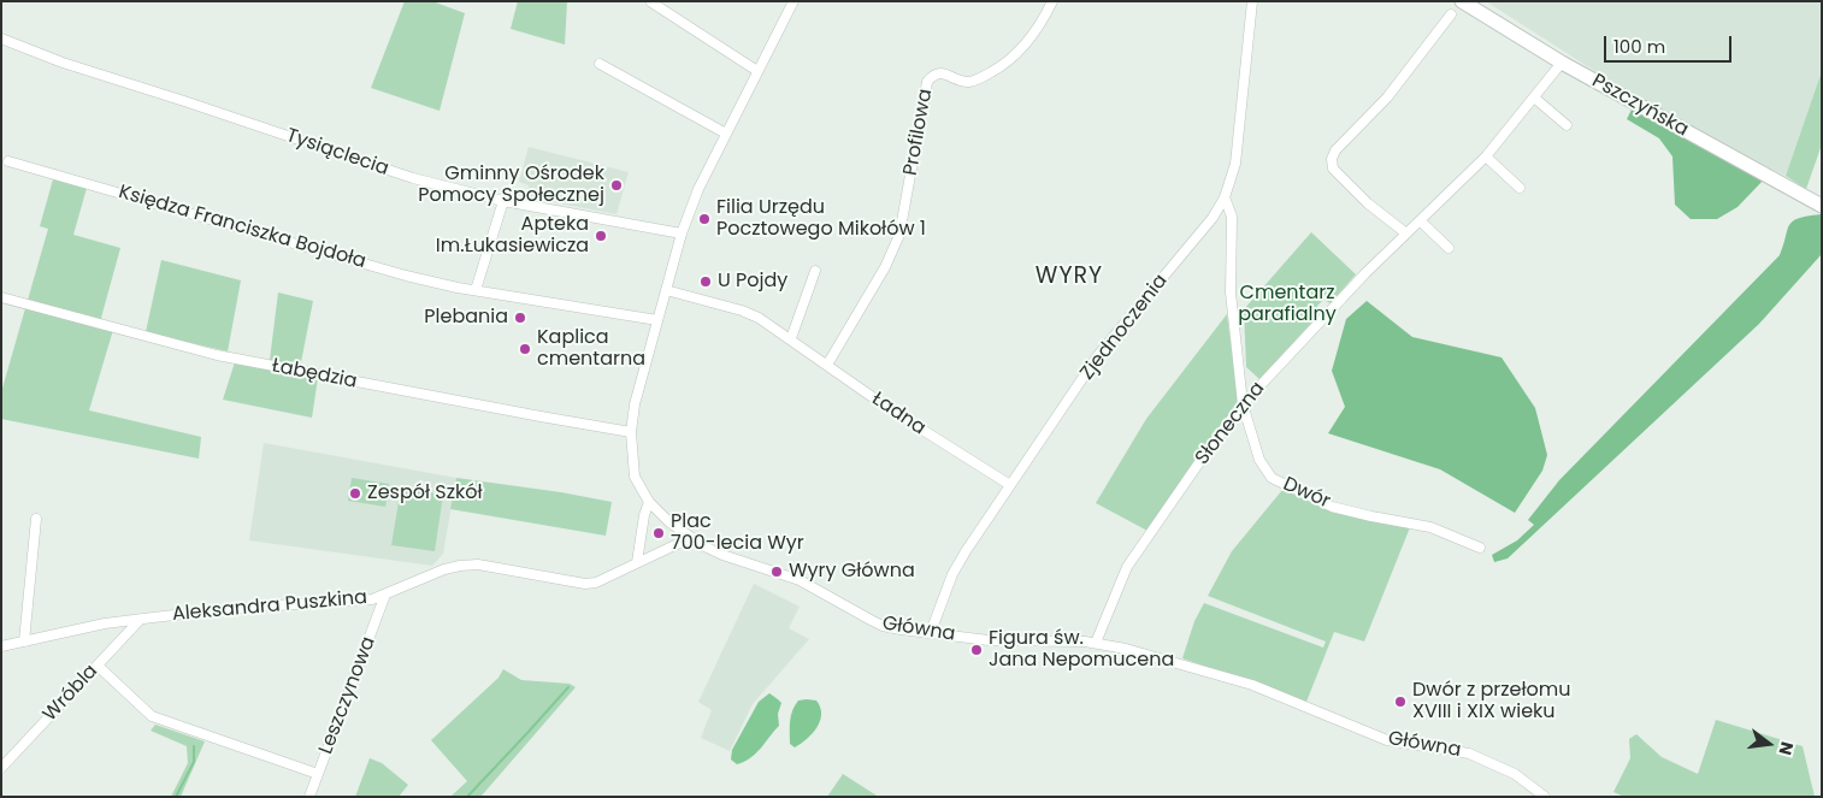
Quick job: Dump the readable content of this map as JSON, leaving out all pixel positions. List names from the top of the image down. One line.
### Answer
{"streets":{"main road":["Pszczyńska"],"street":["Profilowa","Tysiąclecia","Księdza Franciszka Bojdoła","Zjednoczenia","Łabędzia","Ładna","Słoneczna","Dwór","Aleksandra Puszkina","Główna","Wróbla","Leszczynowa"]},"crossings":[["Pszczyńska","Słoneczna"],["Profilowa","Ładna"],["Tysiąclecia","Główna"],["Księdza Franciszka Bojdoła","Główna"],["Zjednoczenia","Ładna"],["Zjednoczenia","Dwór"],["Zjednoczenia","Główna"],["Łabędzia","Główna"],["Ładna","Główna"],["Słoneczna","Dwór"],["Słoneczna","Główna"],["Aleksandra Puszkina","Główna"],["Aleksandra Puszkina","Wróbla"],["Aleksandra Puszkina","Leszczynowa"]],"districts":["WYRY"],"parks":["Cmentarz parafialny"],"places":["Gminny Ośrodek Pomocy Społecznej","Filia Urzędu Pocztowego Mikołów 1","Apteka Im.Łukasiewicza","U Pojdy","Plebania","Kaplica cmentarna","Zespół Szkół","Plac 700-lecia Wyr","Wyry Główna","Figura św. Jana Nepomucena","Dwór z przełomu XVIII i XIX wieku"],"scale_bar":"100 m","north":"right"}
